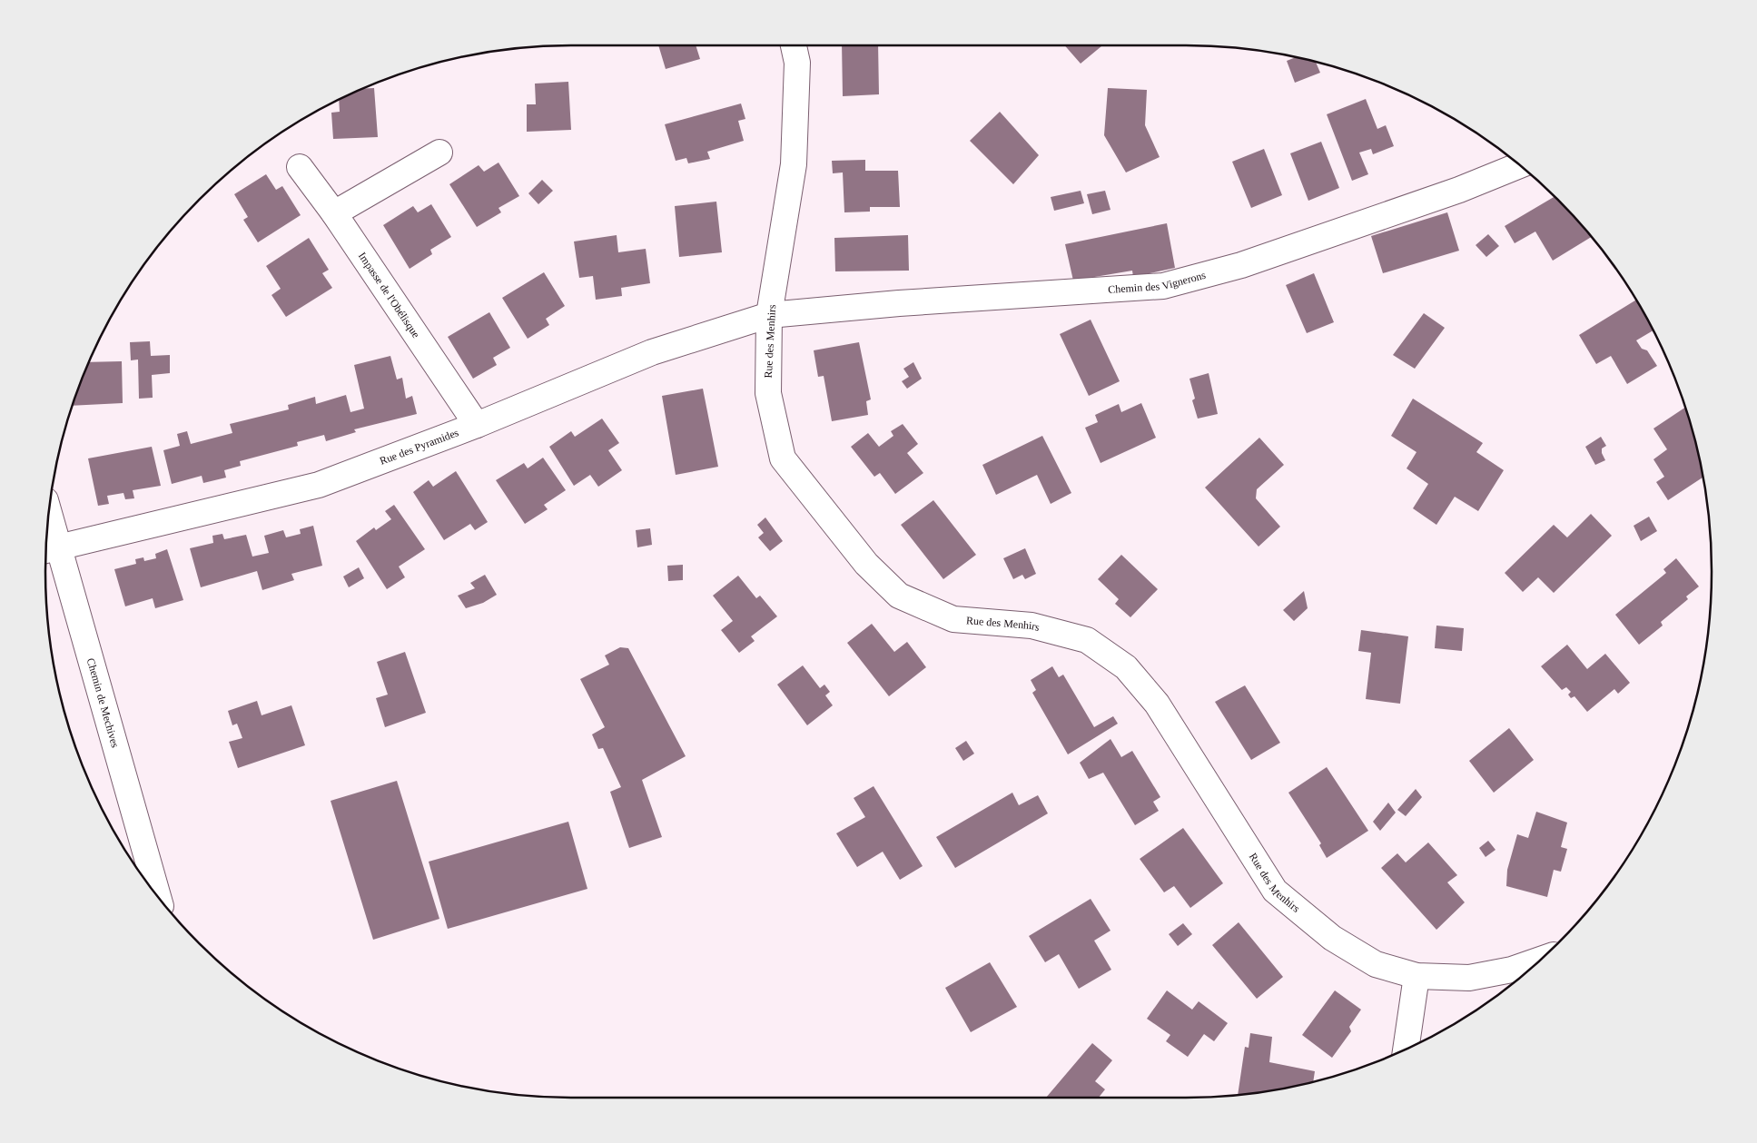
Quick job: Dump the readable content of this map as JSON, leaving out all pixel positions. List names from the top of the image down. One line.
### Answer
{"streets":{"street":["Chemin des Vignerons","Impasse de l'Obélisque","Rue des Menhirs","Rue des Pyramides","Chemin de Mechives"]},"crossings":[["Chemin des Vignerons","Rue des Menhirs"],["Chemin des Vignerons","Rue des Pyramides"],["Impasse de l'Obélisque","Rue des Pyramides"],["Rue des Menhirs","Rue des Pyramides"],["Rue des Pyramides","Chemin de Mechives"]]}
